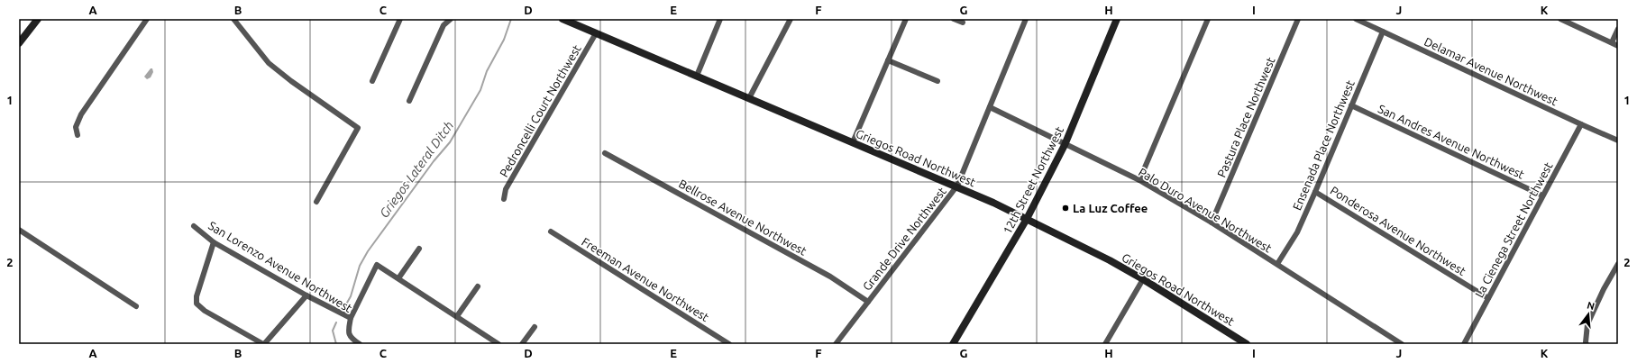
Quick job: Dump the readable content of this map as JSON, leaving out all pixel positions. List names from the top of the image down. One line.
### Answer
{"streets":{"main road":["Griegos Road Northwest","12th Street Northwest"],"street":["Delamar Avenue Northwest","Pedroncelli Court Northwest","Pastura Place Northwest","San Andres Avenue Northwest","Ensenada Place Northwest","Palo Duro Avenue Northwest","Bellrose Avenue Northwest","La Cienega Street Northwest","Ponderosa Avenue Northwest","Grande Drive Northwest","San Lorenzo Avenue Northwest","Freeman Avenue Northwest"]},"crossings":[["Delamar Avenue Northwest","Ensenada Place Northwest"],["Delamar Avenue Northwest","La Cienega Street Northwest"],["Pedroncelli Court Northwest","Griegos Road Northwest"],["Pastura Place Northwest","Palo Duro Avenue Northwest"],["San Andres Avenue Northwest","Ensenada Place Northwest"],["San Andres Avenue Northwest","La Cienega Street Northwest"],["Ensenada Place Northwest","Palo Duro Avenue Northwest"],["Ensenada Place Northwest","Ponderosa Avenue Northwest"],["Griegos Road Northwest","12th Street Northwest"],["Griegos Road Northwest","Grande Drive Northwest"],["12th Street Northwest","Palo Duro Avenue Northwest"],["Palo Duro Avenue Northwest","Grande Drive Northwest"],["Bellrose Avenue Northwest","Grande Drive Northwest"],["La Cienega Street Northwest","Ponderosa Avenue Northwest"]],"water":["Griegos Lateral Ditch"],"places":["La Luz Coffee"],"north":"top","grid":{"columns":["A","B","C","D","E","F","G","H","I","J","K"],"rows":["1","2"]}}
